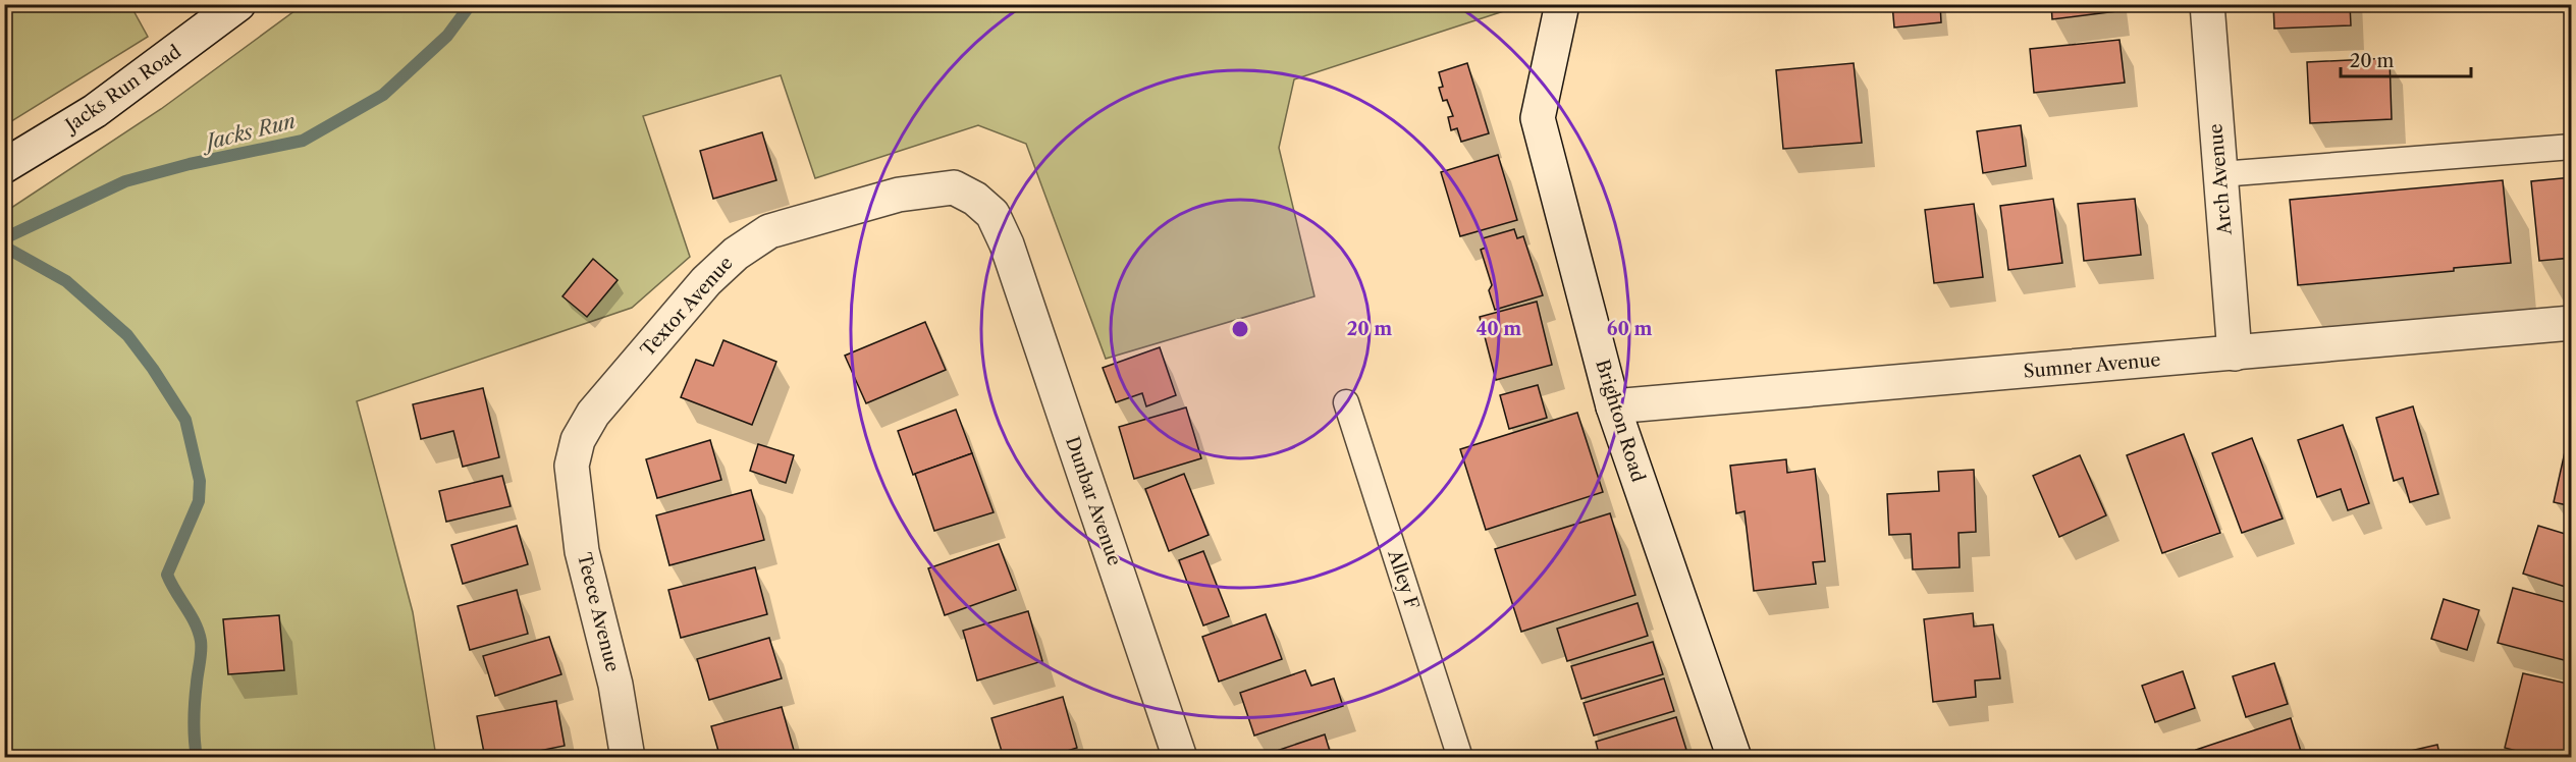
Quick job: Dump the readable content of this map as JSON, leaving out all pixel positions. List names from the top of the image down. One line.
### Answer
{"streets":{"street":["Jacks Run Road","Arch Avenue","Textor Avenue","Sumner Avenue","Brighton Road","Dunbar Avenue","Teece Avenue"],"lane":["Alley F"]},"crossings":[["Arch Avenue","Sumner Avenue"],["Textor Avenue","Dunbar Avenue"],["Textor Avenue","Teece Avenue"],["Sumner Avenue","Brighton Road"]],"water":["Jacks Run"],"scale_bar":"20 m","rings":["20 m","40 m","60 m"]}
